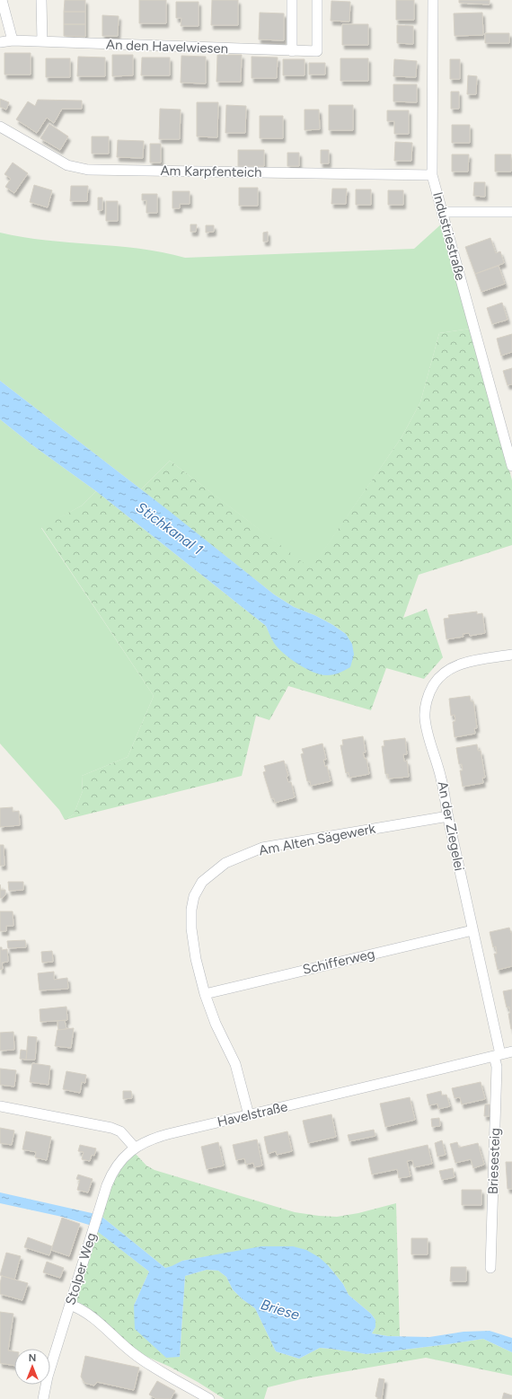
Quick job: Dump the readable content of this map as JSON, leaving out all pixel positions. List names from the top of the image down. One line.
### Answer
{"streets":{"street":["An den Havelwiesen","Am Karpfenteich","Industriestraße","An der Ziegelei","Am Alten Sägewerk","Schifferweg","Havelstraße","Briesesteig","Stolper Weg"]},"crossings":[["Am Karpfenteich","Industriestraße"],["An der Ziegelei","Am Alten Sägewerk"],["An der Ziegelei","Schifferweg"],["An der Ziegelei","Havelstraße"],["An der Ziegelei","Briesesteig"],["Am Alten Sägewerk","Schifferweg"],["Am Alten Sägewerk","Havelstraße"],["Havelstraße","Briesesteig"],["Havelstraße","Stolper Weg"]],"water":["Stichkanal 1","Briese"],"north":"top"}
